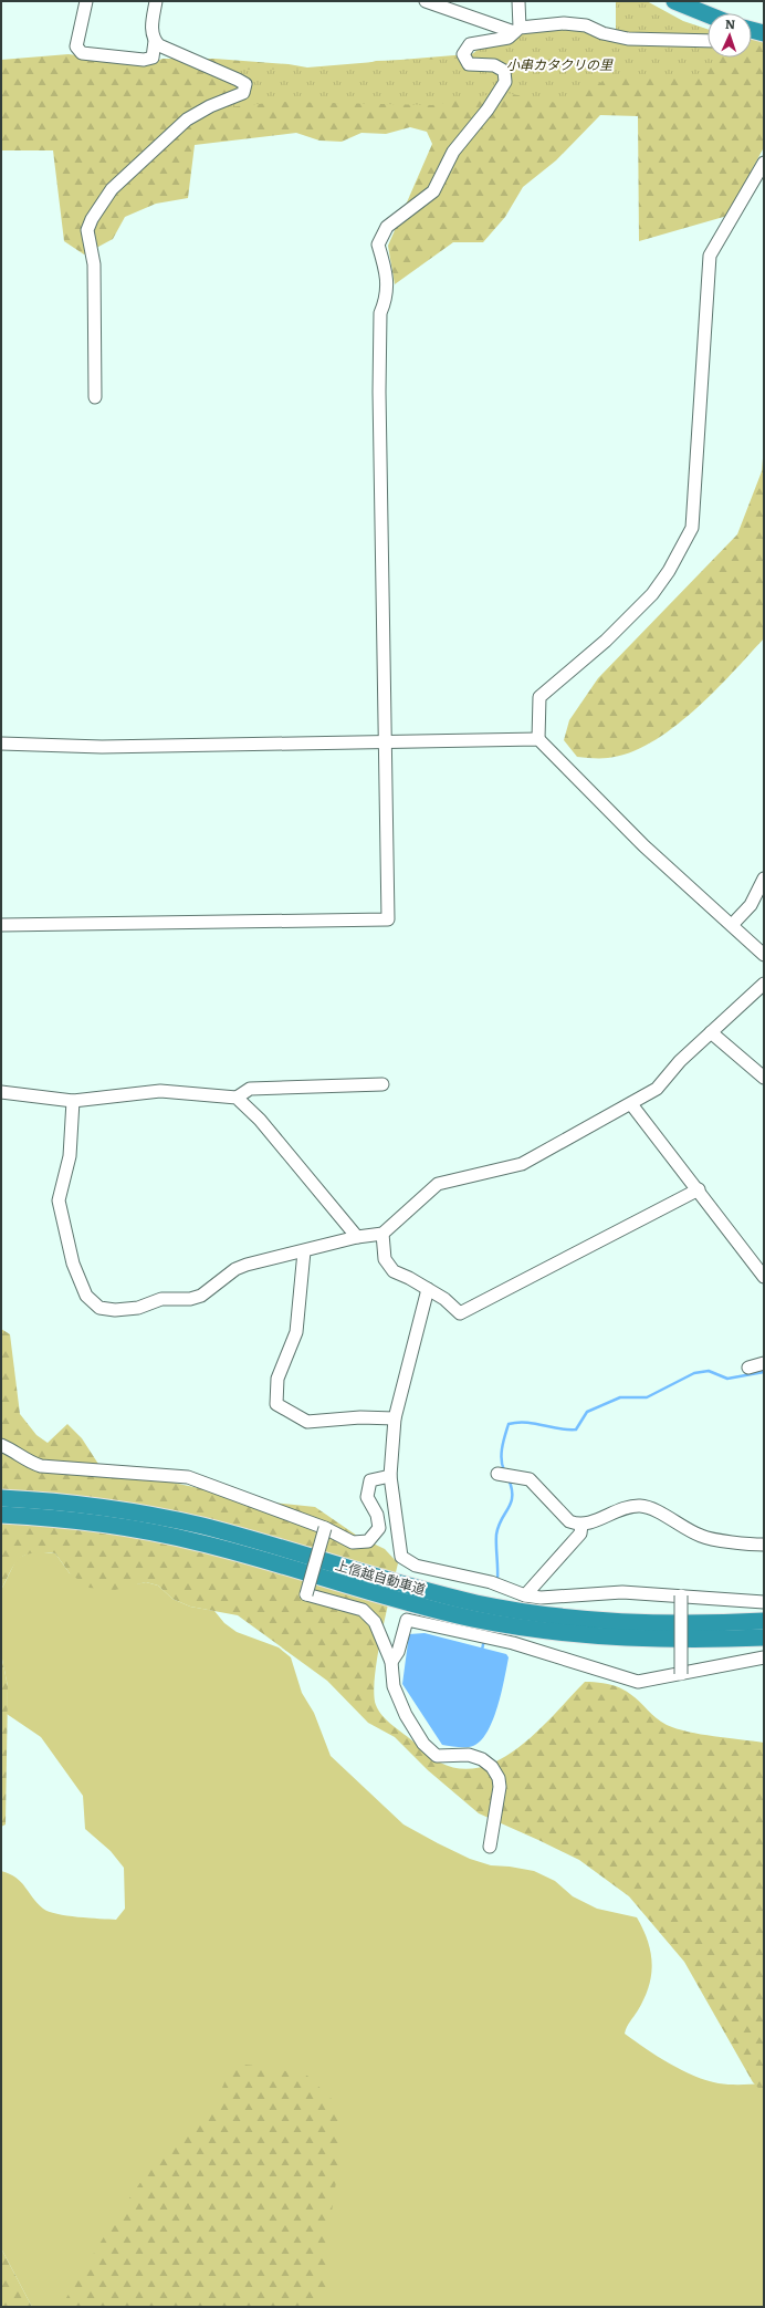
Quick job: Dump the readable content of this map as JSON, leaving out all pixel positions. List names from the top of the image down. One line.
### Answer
{"streets":{"highway":["上信越自動車道"]},"parks":["小串カタクリの里"],"north":"top"}
